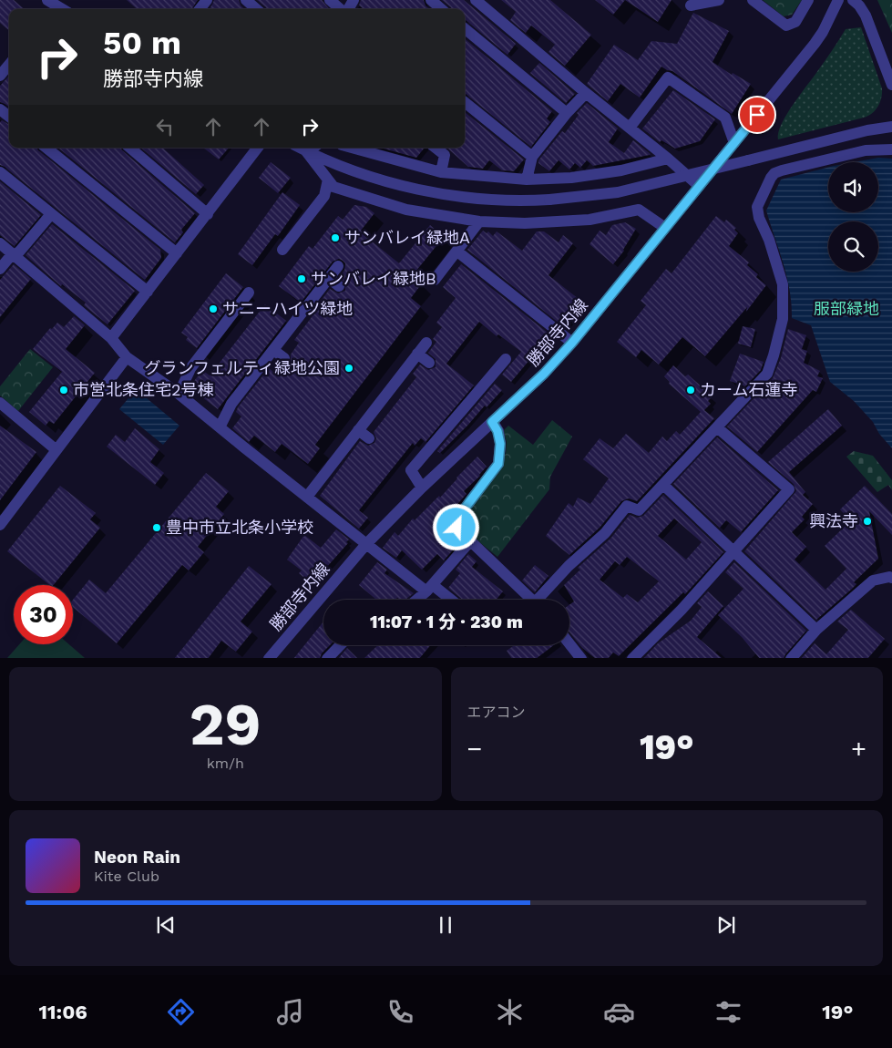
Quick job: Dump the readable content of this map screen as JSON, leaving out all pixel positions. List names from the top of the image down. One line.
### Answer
{"streets":{"street":["勝部寺内線"]},"parks":["服部緑地"],"places":["サンバレイ緑地A","サンバレイ緑地B","サニーハイツ緑地","グランフェルティ緑地公園","市営北条住宅2号棟","カーム石蓮寺","興法寺","豊中市立北条小学校"],"page":{"turn":["50 m","勝部寺内線"],"limit":"30","trip":"11:07 · 1 分 · 230 m","tile":[["29","km/h"],"エアコン"],"heat":["−","19°","+"],"song":["Neon Rain","Kite Club"],"tabs":["11:06","19°"]}}
